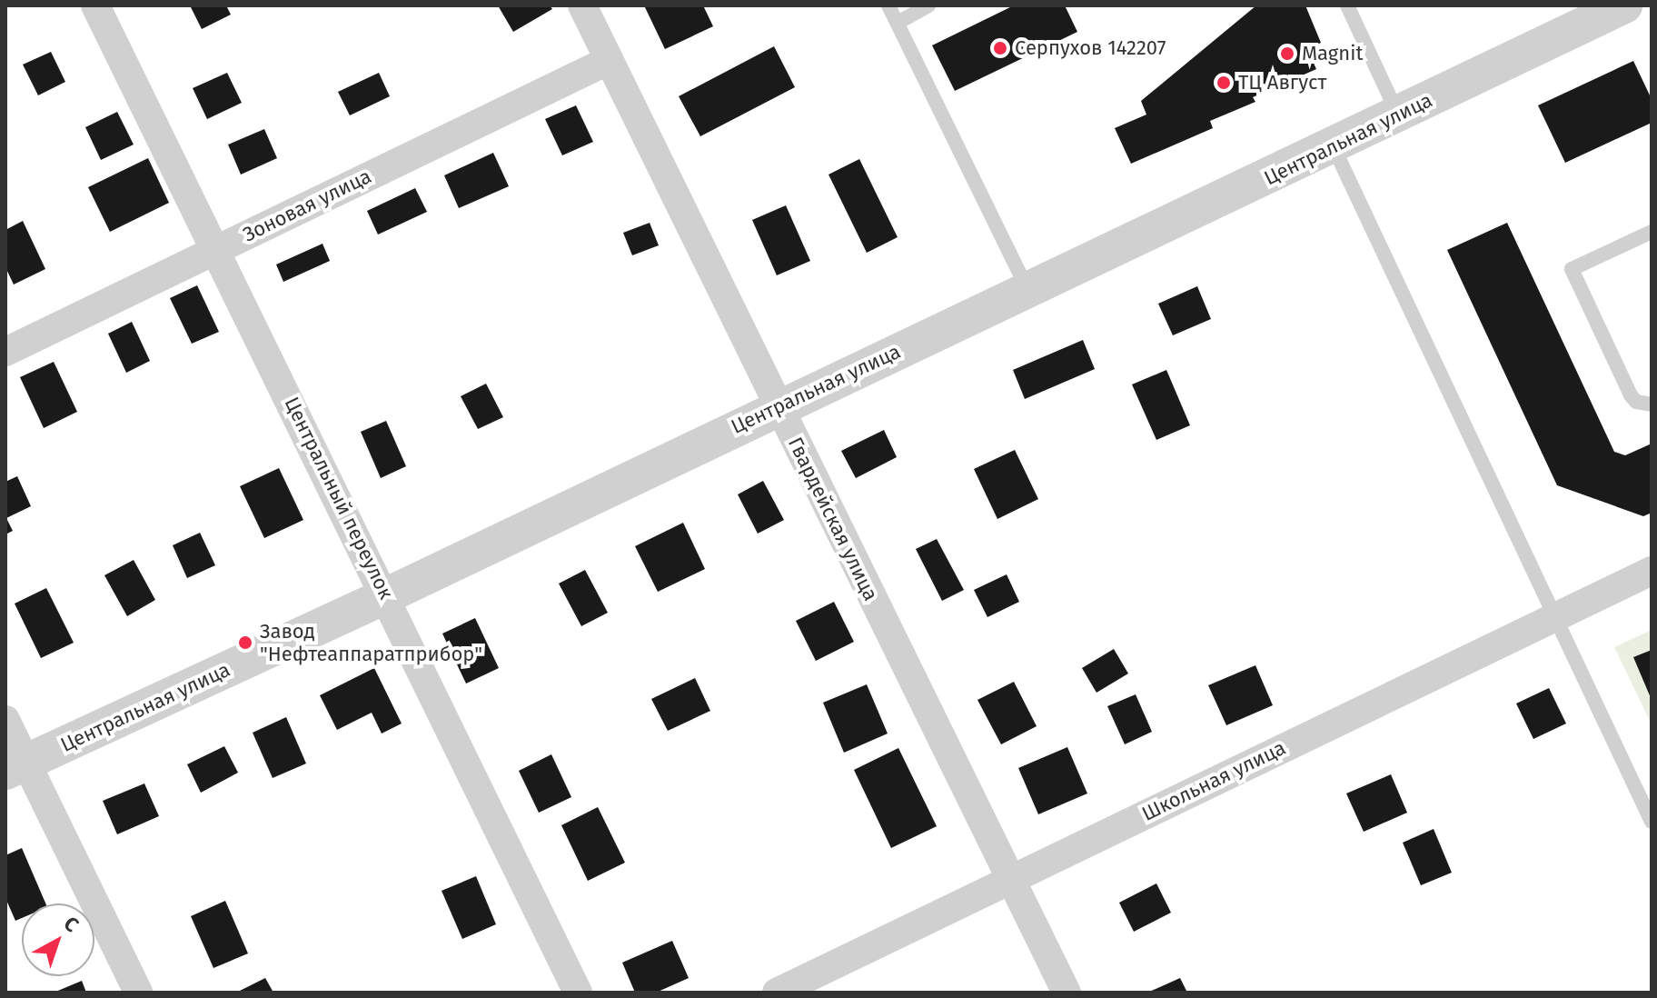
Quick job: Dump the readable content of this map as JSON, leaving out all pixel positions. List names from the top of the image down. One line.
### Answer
{"streets":{"street":["Центральная улица","Зоновая улица","Центральный переулок","Гвардейская улица","Школьная улица"]},"crossings":[["Центральная улица","Центральный переулок"],["Центральная улица","Гвардейская улица"],["Зоновая улица","Центральный переулок"],["Зоновая улица","Гвардейская улица"],["Гвардейская улица","Школьная улица"]],"places":["Серпухов 142207","Magnit","ТЦ Август","Завод \"Нефтеаппаратприбор\""],"north":"top right"}
